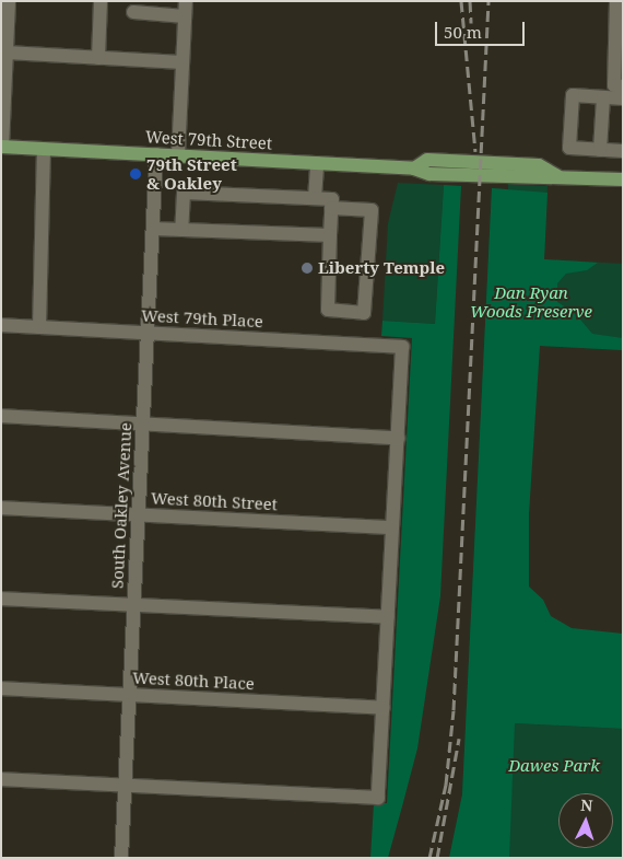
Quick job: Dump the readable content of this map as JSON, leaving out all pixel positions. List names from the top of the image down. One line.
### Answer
{"streets":{"main road":["West 79th Street"],"street":["West 79th Place","West 80th Street","South Oakley Avenue","West 80th Place"]},"crossings":[["West 79th Street","South Oakley Avenue"],["West 79th Place","South Oakley Avenue"],["West 80th Street","South Oakley Avenue"],["South Oakley Avenue","West 80th Place"]],"parks":["Dan Ryan Woods Preserve","Dawes Park"],"places":["79th Street & Oakley","Liberty Temple"],"scale_bar":"50 m","north":"top"}
